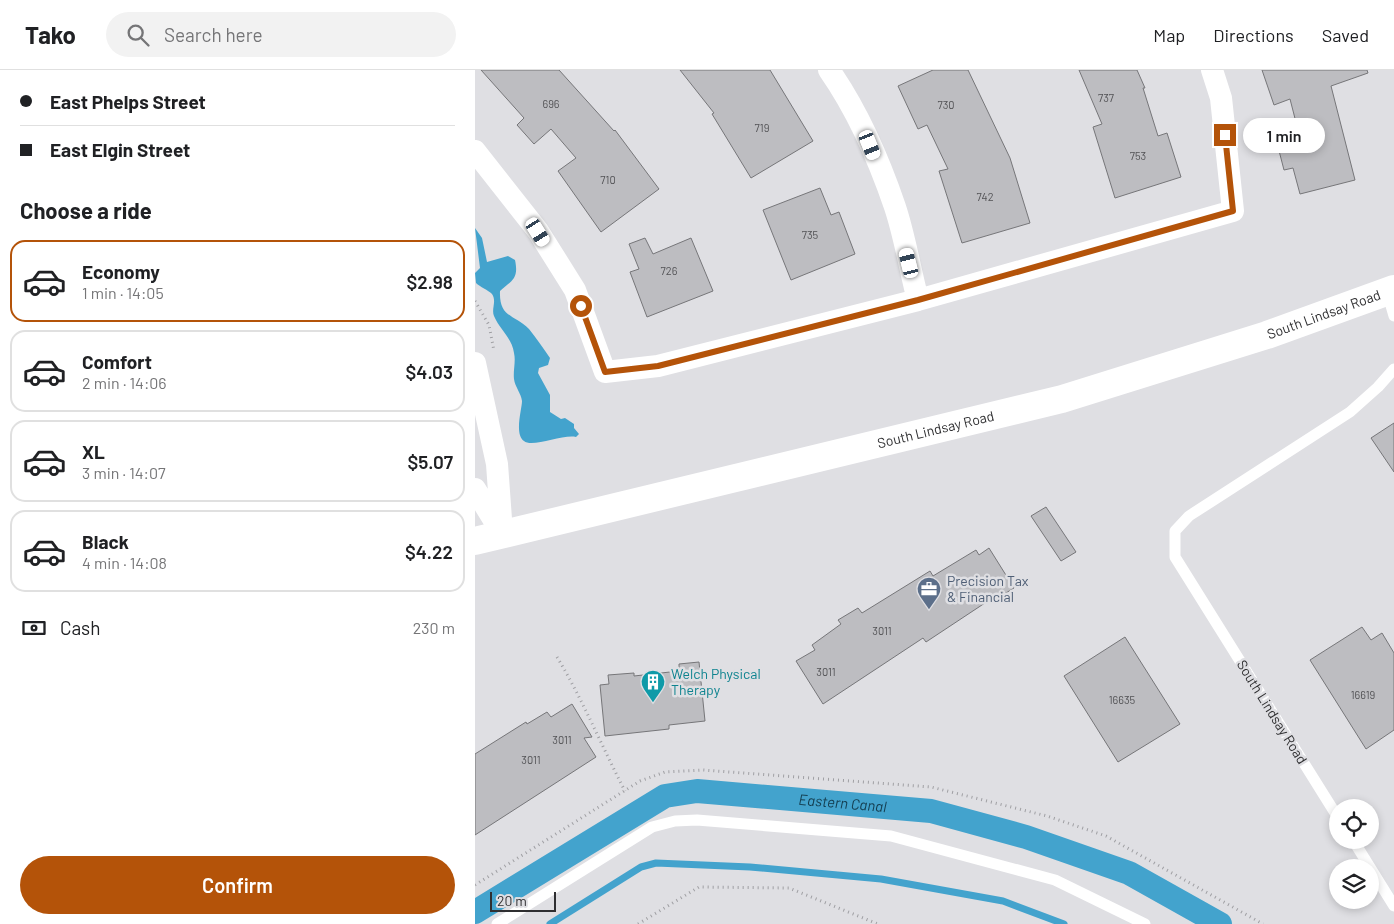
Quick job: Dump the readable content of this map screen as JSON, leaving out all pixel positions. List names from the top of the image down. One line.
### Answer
{"streets":{"main road":["South Lindsay Road"]},"water":["Eastern Canal"],"places":{"office":["Precision Tax & Financial"],"building":["Welch Physical Therapy"]},"house_numbers":["737","696","730","719","753","710","742","735","726","3011","3011","16619","16635","3011","3011"],"scale_bar":"20 m","page":{"header":"Tako","search":"Search here","nav":["Map","Directions","Saved"],"banner":["East Phelps Street","East Elgin Street"],"bubble":"1 min","heading":"Choose a ride","list":[{"name":"Economy","note":"1 min · 14:05","value":"$2.98"},{"name":"Comfort","note":"2 min · 14:06","value":"$4.03"},{"name":"XL","note":"3 min · 14:07","value":"$5.07"},{"name":"Black","note":"4 min · 14:08","value":"$4.22"}],"pay":["Cash","230 m"],"buttons":"Confirm","scale":"20 m"}}
